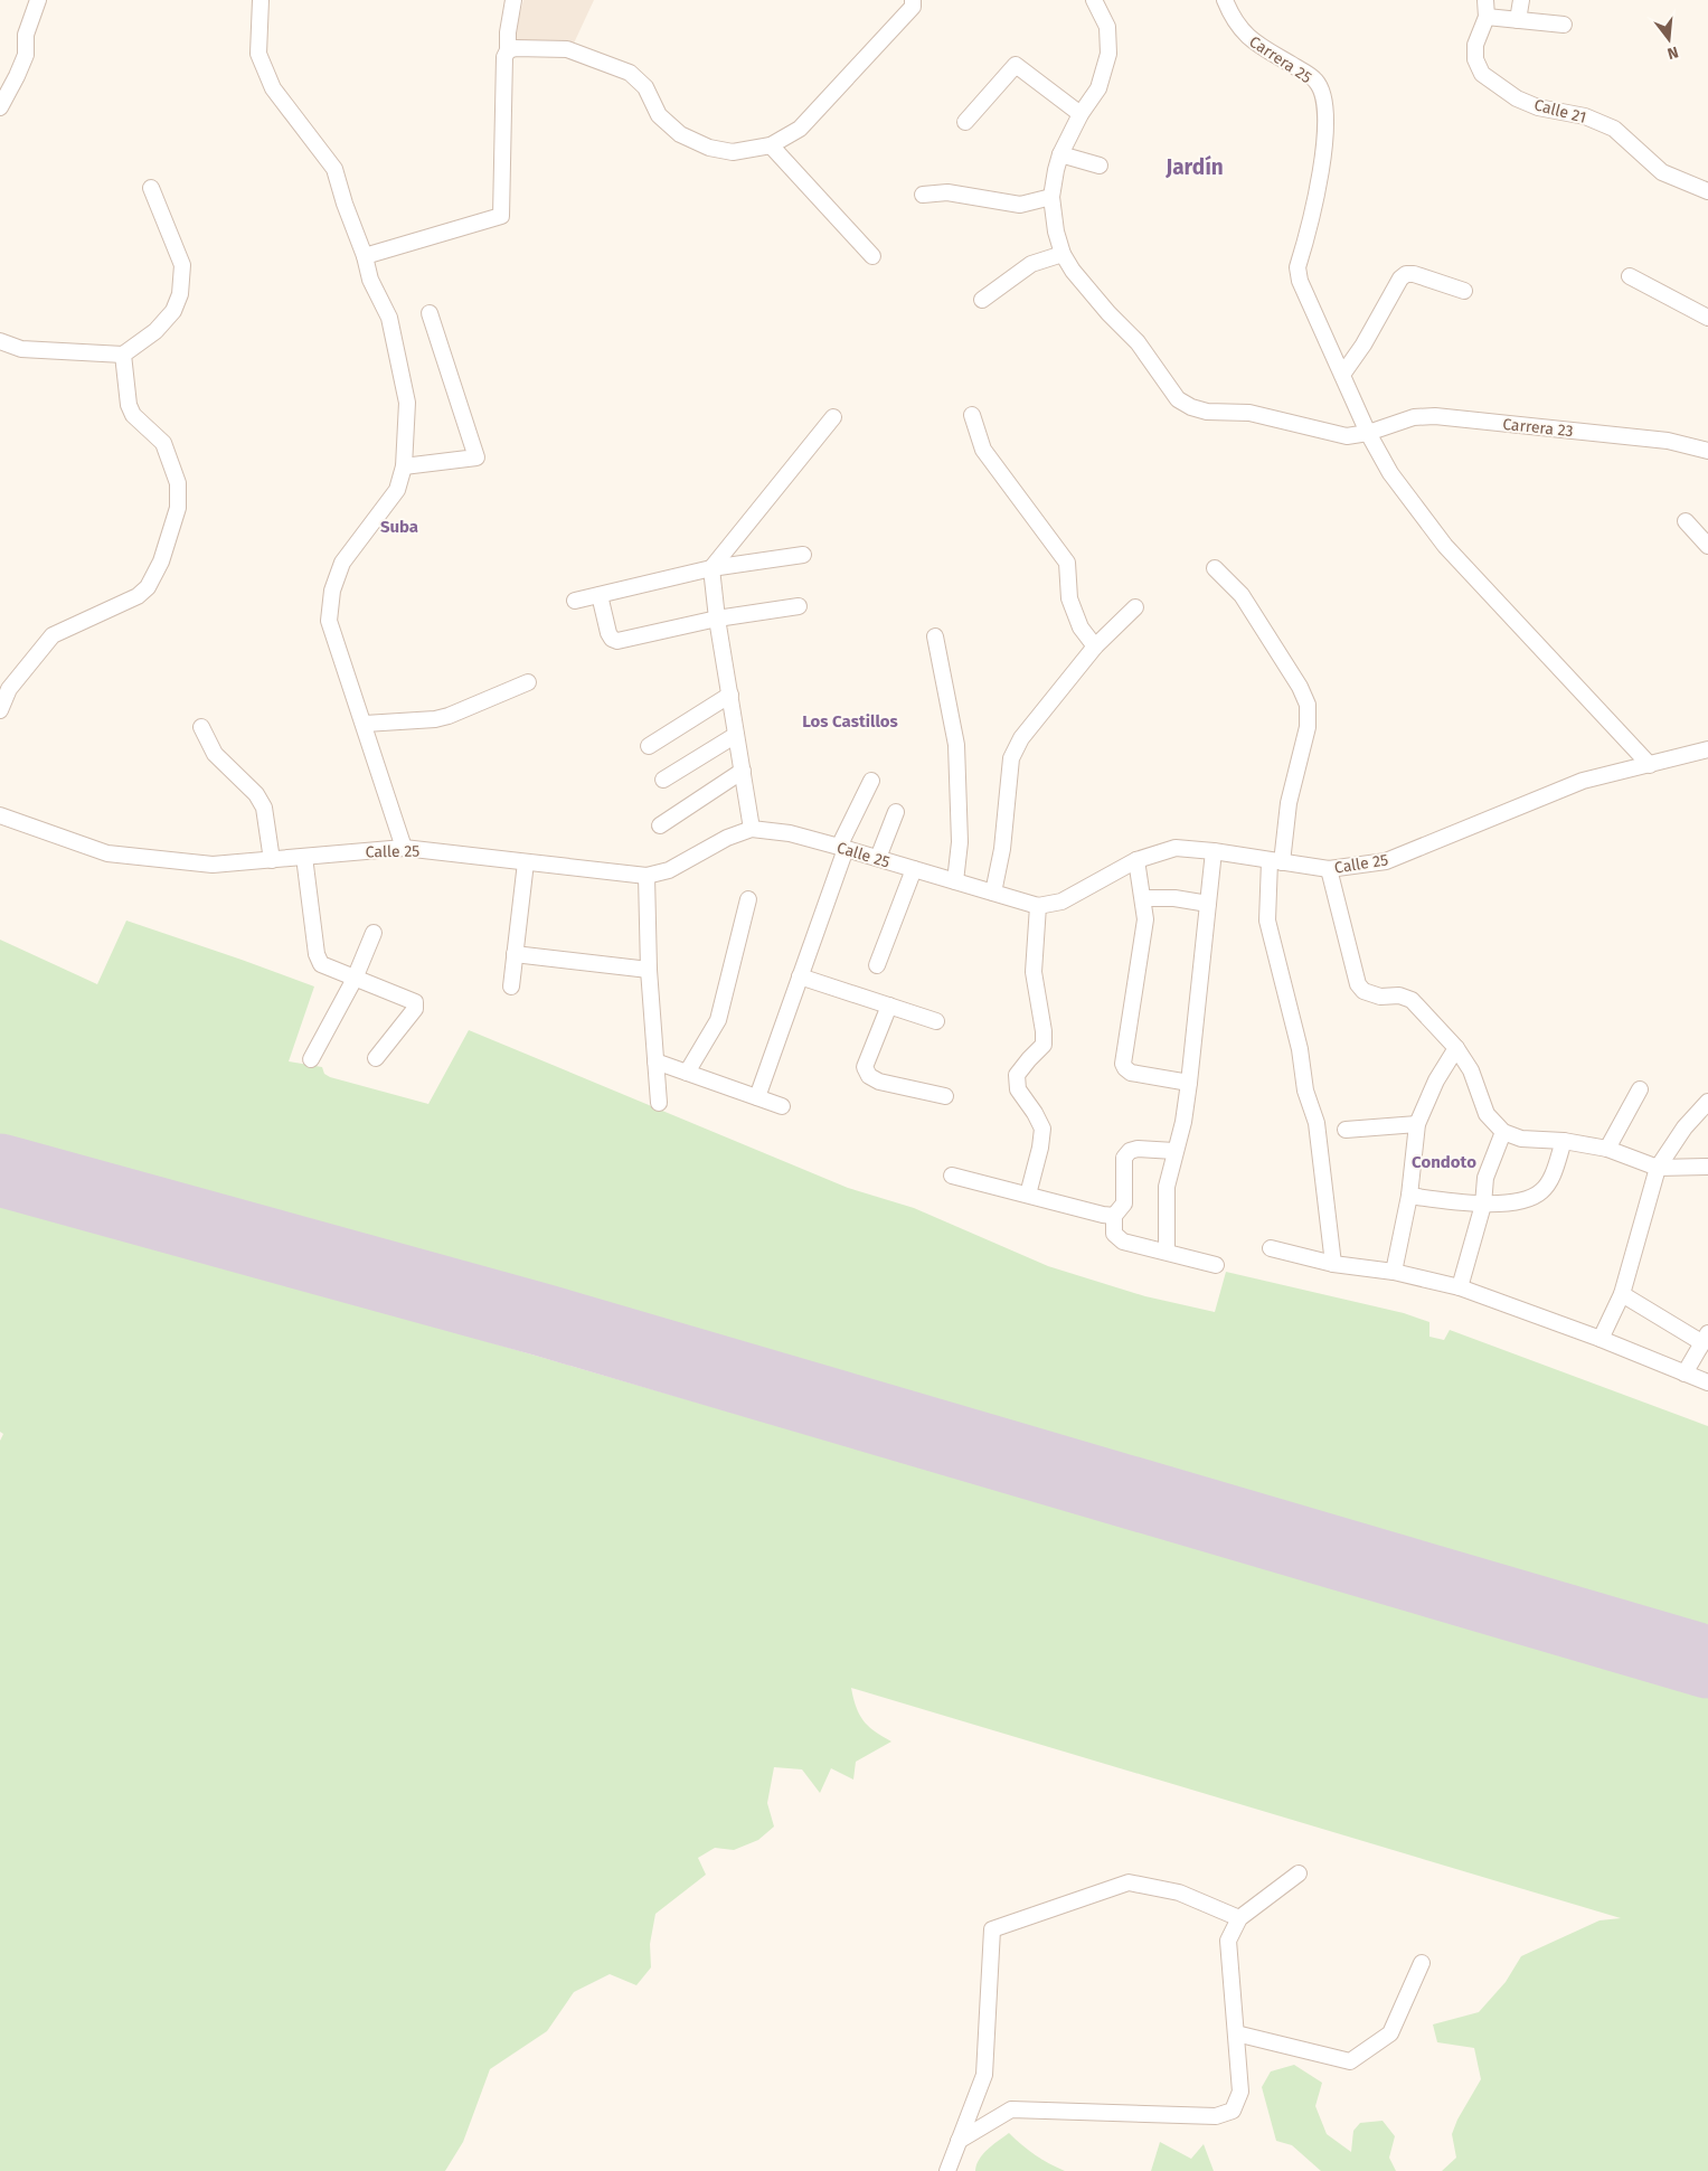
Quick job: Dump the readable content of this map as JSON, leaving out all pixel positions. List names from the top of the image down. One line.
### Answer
{"streets":{"street":["Carrera 25","Calle 21","Carrera 23","Calle 25"]},"districts":["Jardín","Suba","Los Castillos","Condoto"],"north":"bottom"}
